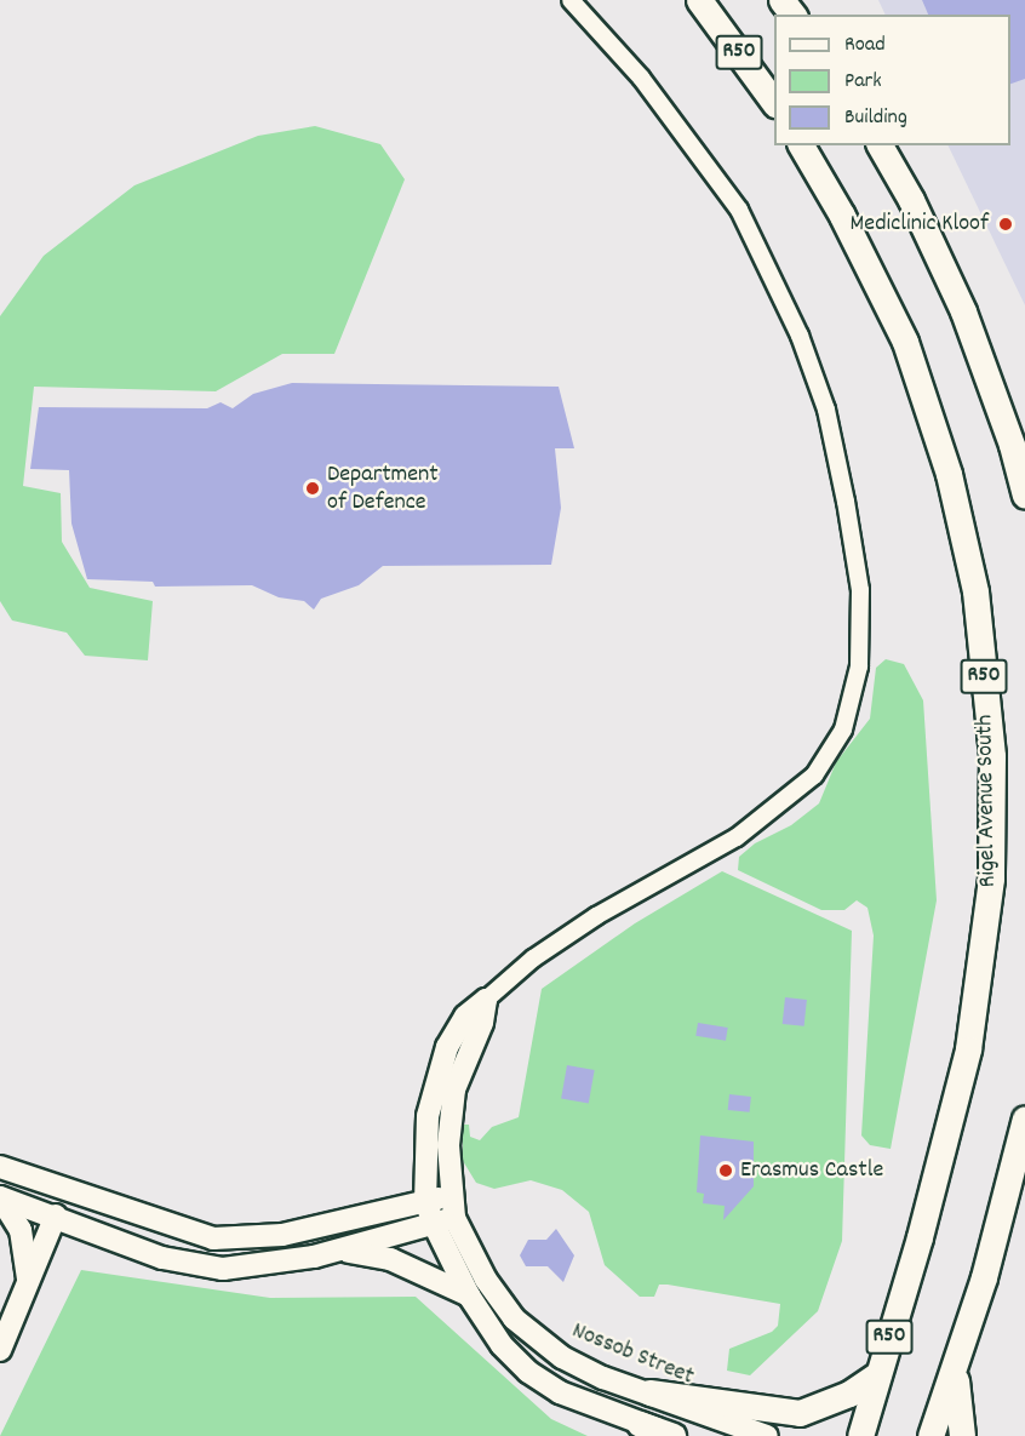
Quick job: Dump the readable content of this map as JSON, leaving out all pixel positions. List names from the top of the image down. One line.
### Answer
{"streets":{"main road":["R50","Rigel Avenue South"],"street":["Nossob Street"]},"places":["Mediclinic Kloof","Department of Defence","Erasmus Castle"],"legend":["Road","Park","Building"]}
